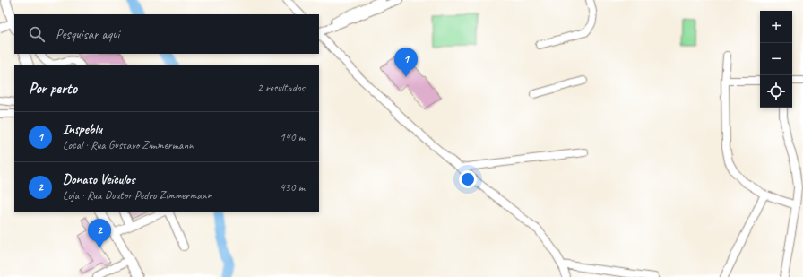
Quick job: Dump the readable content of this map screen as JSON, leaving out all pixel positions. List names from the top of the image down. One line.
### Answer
{"page":{"map_buttons":["+","−"],"search":"Pesquisar aqui","pins":["1","2"],"heading":["Por perto","2 resultados"],"list":[{"mark":"1","name":"Inspeblu","note":"Local · Rua Gustavo Zimmermann","value":"140 m"},{"mark":"2","name":"Donato Veículos","note":"Loja · Rua Doutor Pedro Zimmermann","value":"430 m"}]}}
